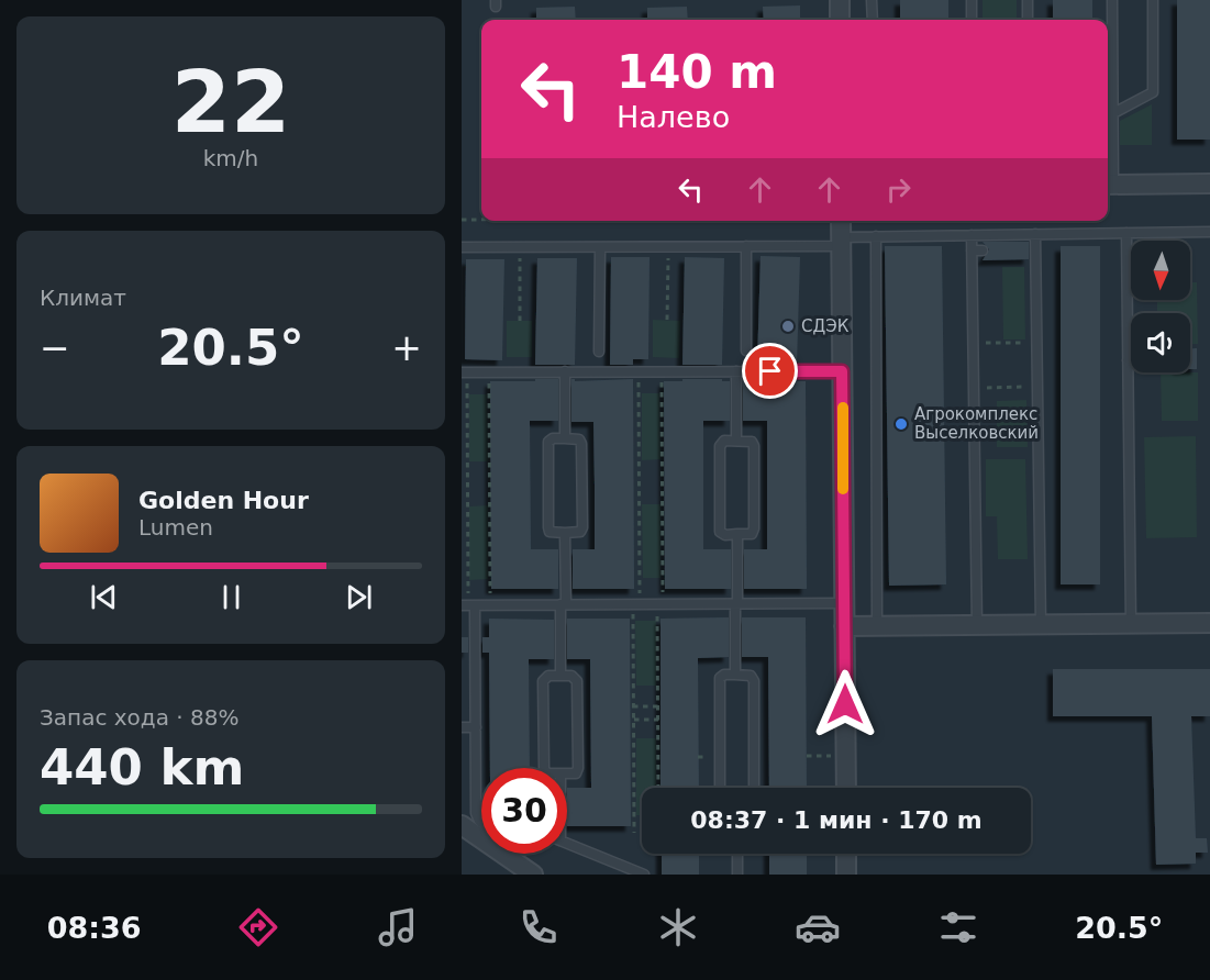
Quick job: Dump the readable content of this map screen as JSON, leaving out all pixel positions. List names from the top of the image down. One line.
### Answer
{"places":["СДЭК","Агрокомплекс Выселковский"],"north":"bottom","page":{"tile":[["22","km/h"],"Климат",["Запас хода · 88%","440 km"]],"turn":["140 m","Налево"],"heat":["−","20.5°","+"],"song":["Golden Hour","Lumen"],"limit":"30","trip":"08:37 · 1 мин · 170 m","tabs":["08:36","20.5°"]}}
